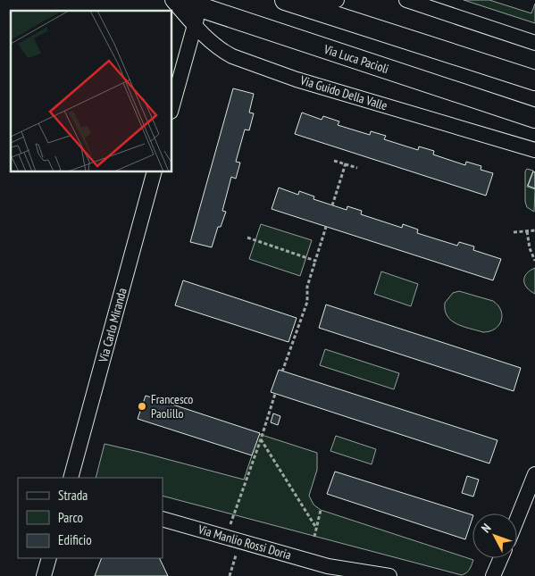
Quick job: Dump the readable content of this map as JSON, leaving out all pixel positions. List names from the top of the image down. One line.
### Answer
{"streets":{"main road":["Via Luca Pacioli"],"street":["Via Guido Della Valle","Via Carlo Miranda","Via Manlio Rossi Doria"]},"crossings":[["Via Luca Pacioli","Via Guido Della Valle"]],"places":["Francesco Paolillo"],"legend":["Strada","Parco","Edificio"],"north":"top left"}
